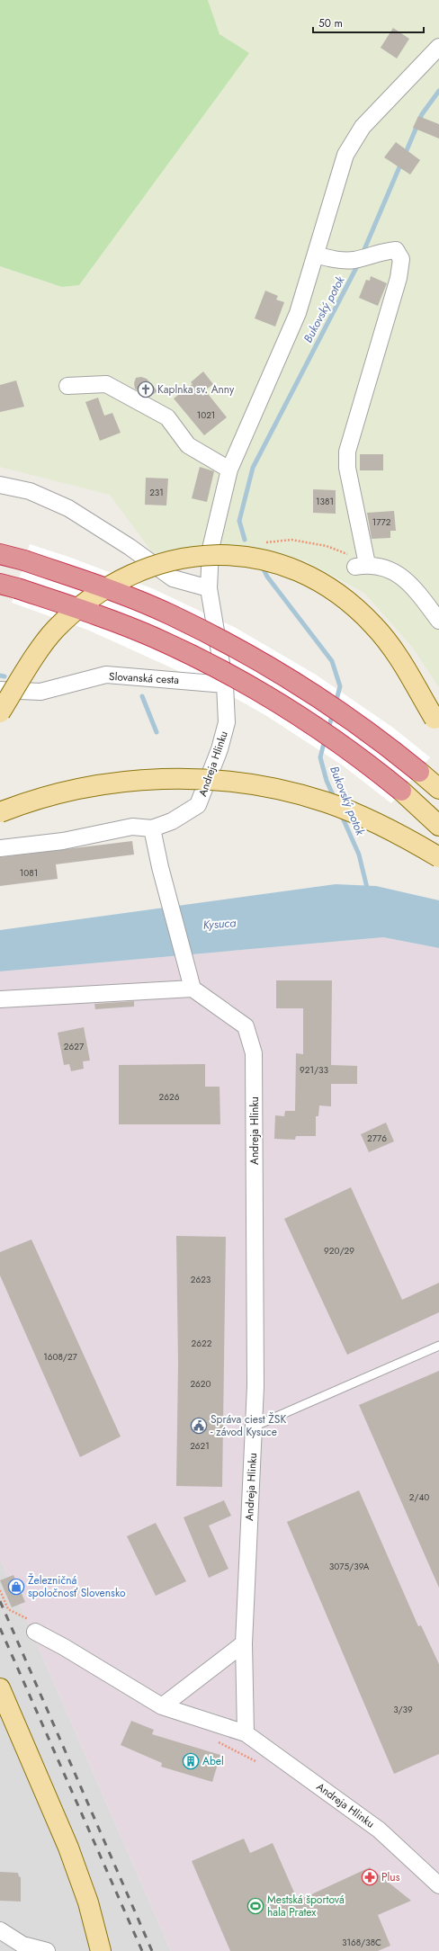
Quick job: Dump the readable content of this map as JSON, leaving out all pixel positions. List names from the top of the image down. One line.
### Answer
{"streets":{"street":["Slovanská cesta","Andreja Hlinku"]},"crossings":[["Slovanská cesta","Andreja Hlinku"]],"water":["Bukovský potok","Kysuca"],"places":{"church":["Kaplnka sv. Anny"],"public building":["Správa ciest ŽSK - závod Kysuce"],"shop":["Železničná spoločnosť Slovensko"],"building":["Abel"],"pharmacy":["Plus"],"sports":["Mestská športová hala Pratex"]},"house_numbers":["1021","231","1381","1772","1081","2627","921/33","2626","2776","920/29","2623","2622","1608/27","2620","2621","2/40","3075/39A","3/39","3168/38C"],"scale_bar":"50 m"}
